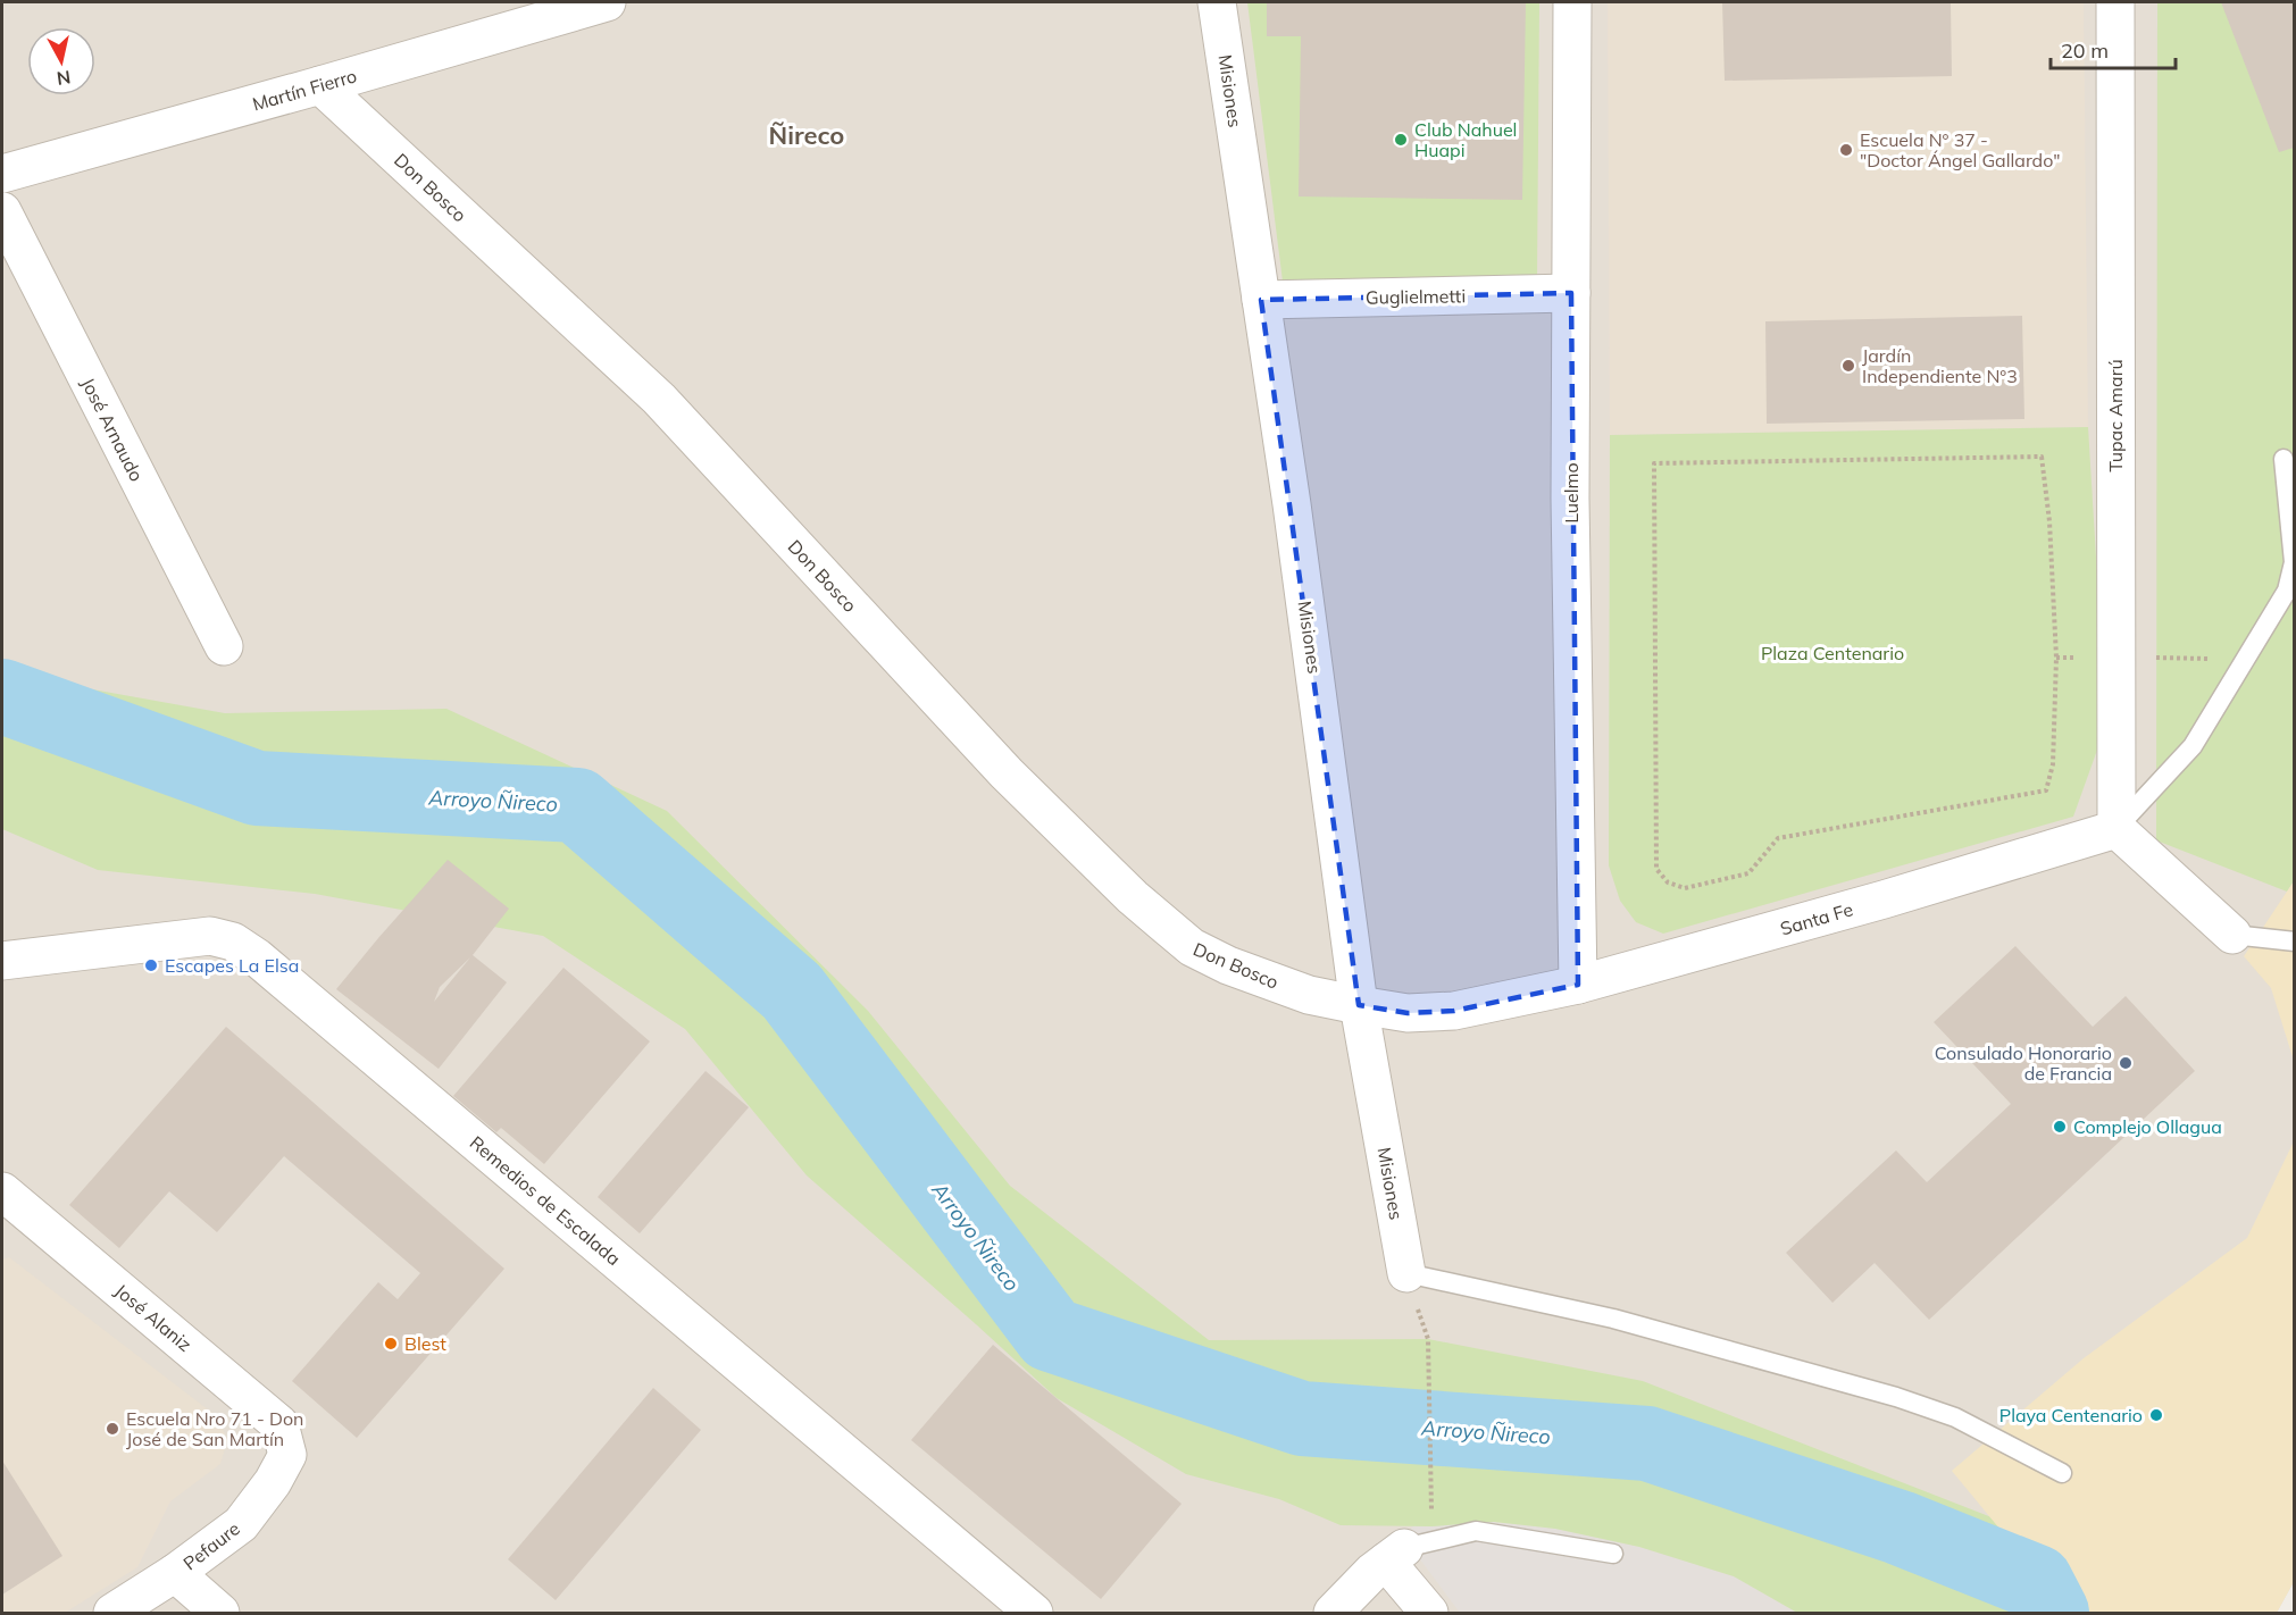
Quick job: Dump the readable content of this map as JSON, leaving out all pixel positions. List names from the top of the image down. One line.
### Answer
{"streets":{"street":["Martín Fierro","Misiones","Don Bosco","Guglielmetti","Tupac Amarú","José Arnaudo","Luelmo","Santa Fe","Remedios de Escalada","José Alaniz","Pefaure"]},"crossings":[["Martín Fierro","Don Bosco"],["Misiones","Don Bosco"],["Misiones","Guglielmetti"],["Misiones","Santa Fe"],["Don Bosco","Santa Fe"],["Guglielmetti","Luelmo"],["Tupac Amarú","Santa Fe"],["Luelmo","Santa Fe"],["José Alaniz","Pefaure"]],"districts":["Ñireco"],"water":["Arroyo Ñireco"],"parks":["Plaza Centenario"],"places":["Club Nahuel Huapi","Escuela N° 37 - \"Doctor Ángel Gallardo\"","Jardín Independiente N°3","Escapes La Elsa","Consulado Honorario de Francia","Complejo Ollagua","Blest","Playa Centenario","Escuela Nro 71 - Don José de San Martín"],"scale_bar":"20 m","north":"bottom"}
